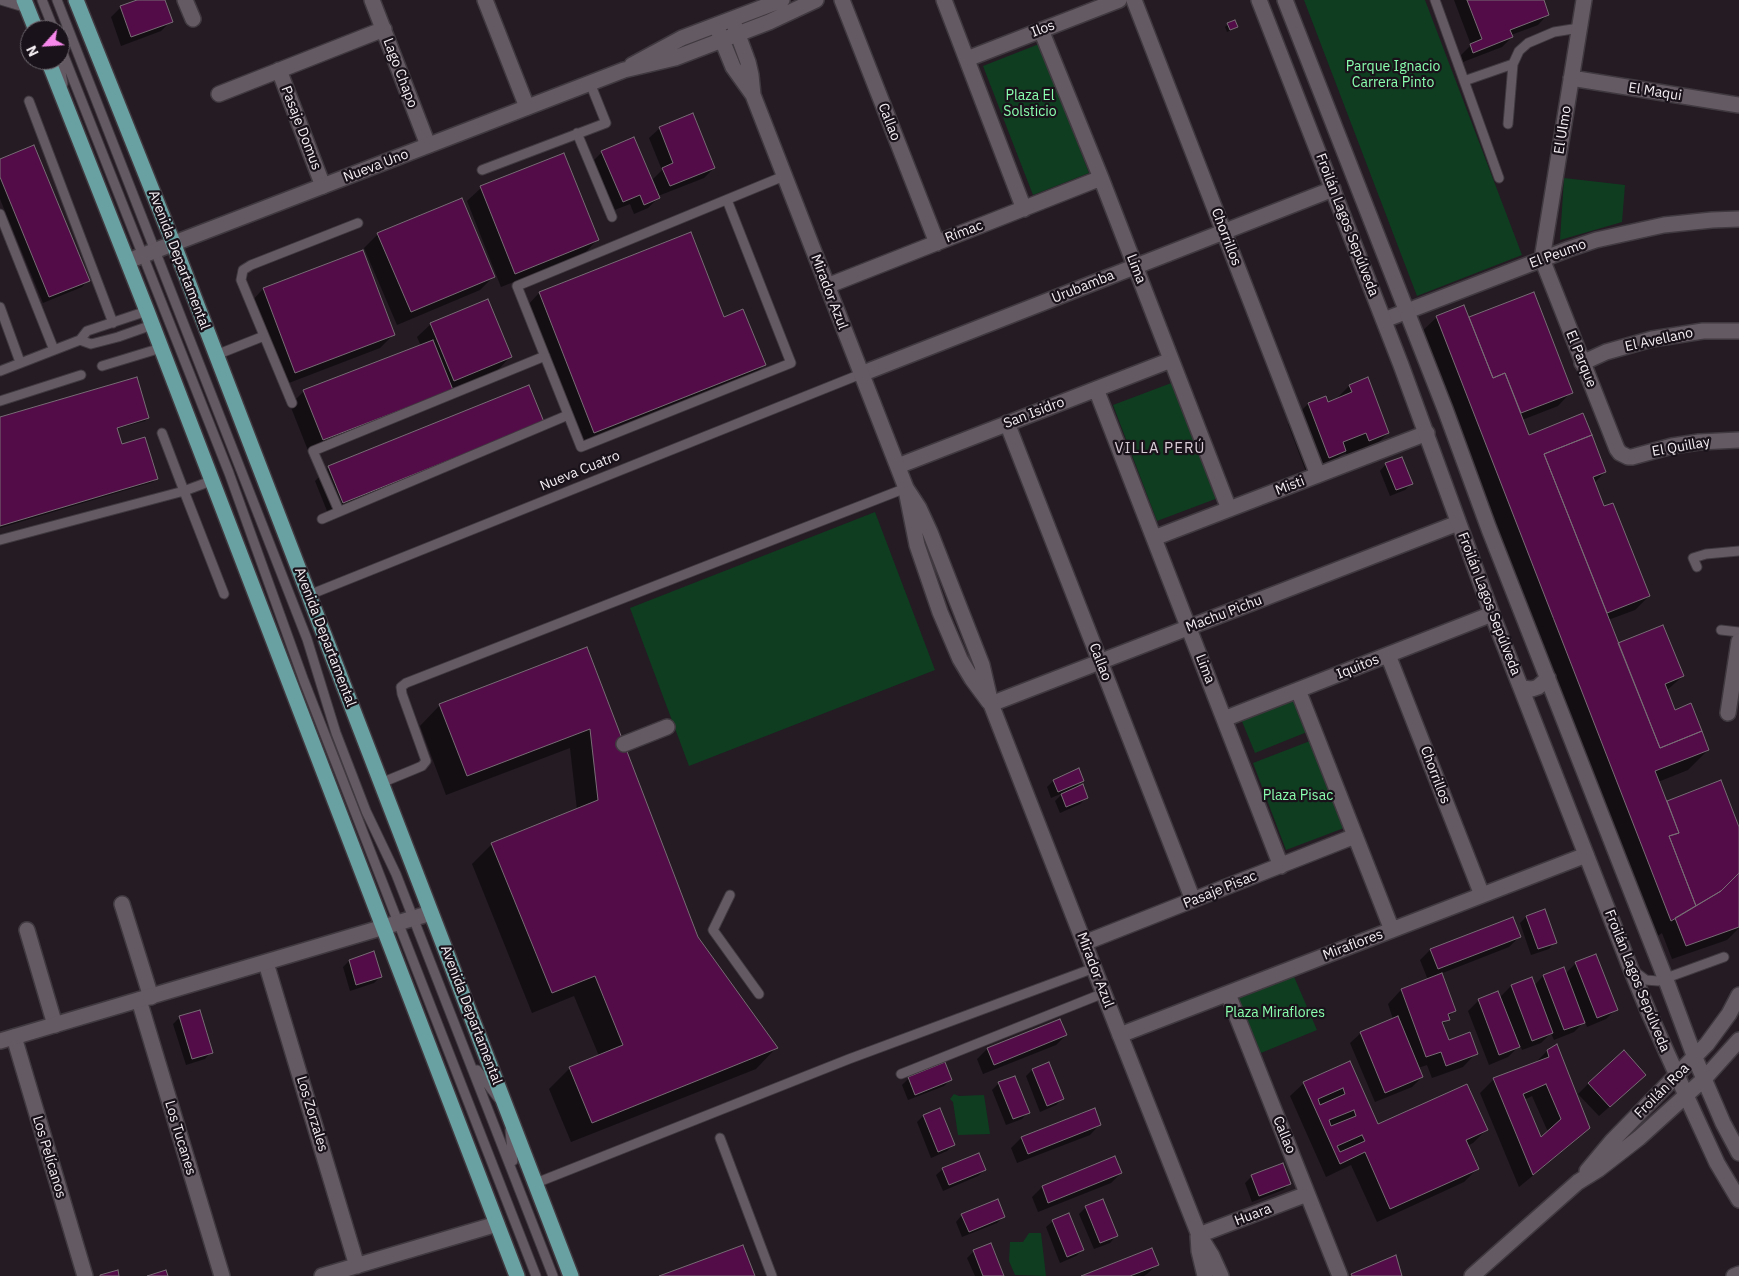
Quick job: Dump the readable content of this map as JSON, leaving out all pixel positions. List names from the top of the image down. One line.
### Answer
{"streets":{"main road":["Avenida Departamental"],"street":["Ilos","Lago Chapo","El Maqui","Callao","Pasaje Domus","El Ulmo","Nueva Uno","Froilán Lagos Sepúlveda","Rímac","Chorrillos","El Peumo","Lima","Urubamba","Mirador Azul","El Avellano","El Parque","San Isidro","El Quillay","Misti","Machu Pichu","Iquitos","Pasaje Pisac","Miraflores","Froilán Roa","Los Zorzales","Los Tucanes","Los Pelícanos","Huara"],"lane":["Nueva Cuatro"]},"crossings":[["Ilos","Lima"],["Lago Chapo","Pasaje Domus"],["Lago Chapo","Nueva Uno"],["El Maqui","El Ulmo"],["Callao","Rímac"],["Callao","San Isidro"],["Callao","Machu Pichu"],["Callao","Pasaje Pisac"],["Callao","Miraflores"],["Callao","Huara"],["Pasaje Domus","Nueva Uno"],["El Ulmo","El Peumo"],["El Ulmo","El Parque"],["Nueva Uno","Avenida Departamental"],["Nueva Uno","Mirador Azul"],["Froilán Lagos Sepúlveda","El Peumo"],["Froilán Lagos Sepúlveda","Urubamba"],["Froilán Lagos Sepúlveda","Misti"],["Froilán Lagos Sepúlveda","Machu Pichu"],["Froilán Lagos Sepúlveda","Iquitos"],["Froilán Lagos Sepúlveda","Miraflores"],["Froilán Lagos Sepúlveda","Froilán Roa"],["Rímac","Lima"],["Rímac","Mirador Azul"],["Chorrillos","Urubamba"],["Chorrillos","Misti"],["Chorrillos","Iquitos"],["Chorrillos","Miraflores"],["El Peumo","El Parque"],["Avenida Departamental","Nueva Cuatro"],["Lima","Urubamba"],["Lima","San Isidro"],["Lima","Misti"],["Lima","Machu Pichu"],["Lima","Iquitos"],["Lima","Pasaje Pisac"],["Urubamba","Mirador Azul"],["Urubamba","Nueva Cuatro"],["Mirador Azul","San Isidro"],["Mirador Azul","Nueva Cuatro"],["Mirador Azul","Machu Pichu"],["Mirador Azul","Pasaje Pisac"],["Mirador Azul","Miraflores"],["Mirador Azul","Huara"],["El Avellano","El Parque"],["El Parque","El Quillay"]],"districts":["VILLA PERÚ"],"parks":["Parque Ignacio Carrera Pinto","Plaza El Solsticio","Plaza Pisac","Plaza Miraflores"],"north":"bottom left"}
